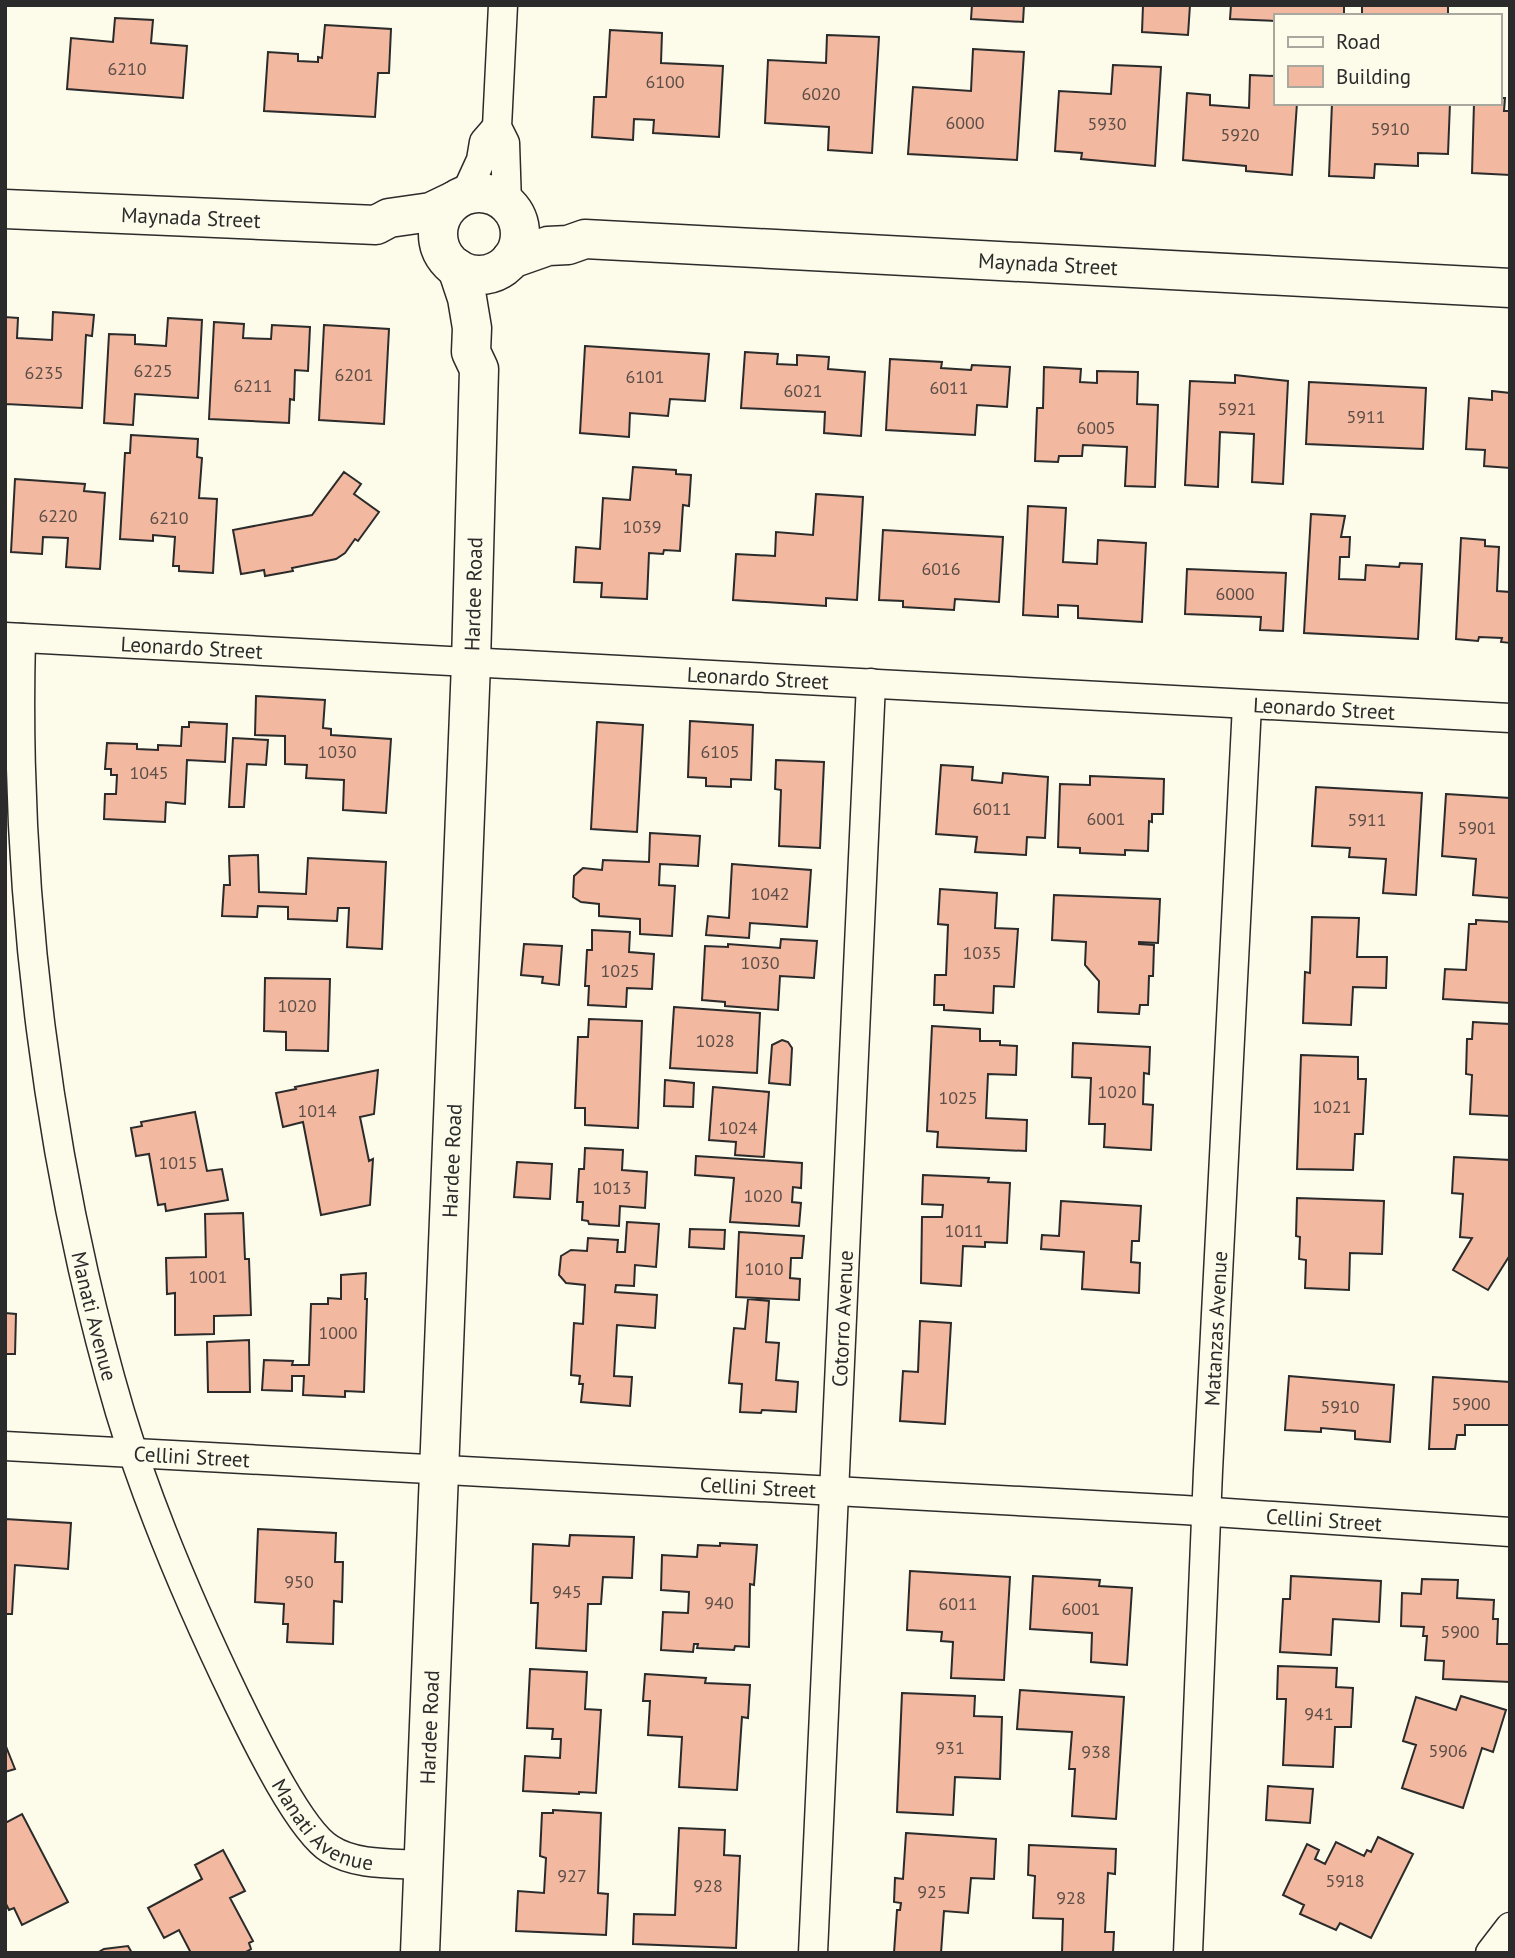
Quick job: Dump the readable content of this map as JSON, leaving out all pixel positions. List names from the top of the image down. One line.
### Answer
{"streets":{"street":["Maynada Street","Hardee Road","Leonardo Street","Manati Avenue","Cotorro Avenue","Matanzas Avenue","Cellini Street"]},"crossings":[["Maynada Street","Hardee Road"],["Hardee Road","Leonardo Street"],["Hardee Road","Manati Avenue"],["Hardee Road","Cellini Street"],["Leonardo Street","Manati Avenue"],["Leonardo Street","Cotorro Avenue"],["Leonardo Street","Matanzas Avenue"],["Manati Avenue","Cellini Street"],["Cotorro Avenue","Cellini Street"],["Matanzas Avenue","Cellini Street"]],"house_numbers":["6210","6100","6020","6000","5930","5910","5920","6225","6235","6201","6101","6211","6011","6021","5921","5911","6005","6220","6210","1039","6016","6000","1030","6105","1045","6011","6001","5911","5901","1042","1035","1030","1025","1020","1028","1020","1025","1021","1014","1024","1015","1013","1020","1011","1010","1001","1000","5900","5910","950","945","940","6011","6001","5900","941","931","5906","938","927","5918","928","925","928"],"legend":["Road","Building"]}
